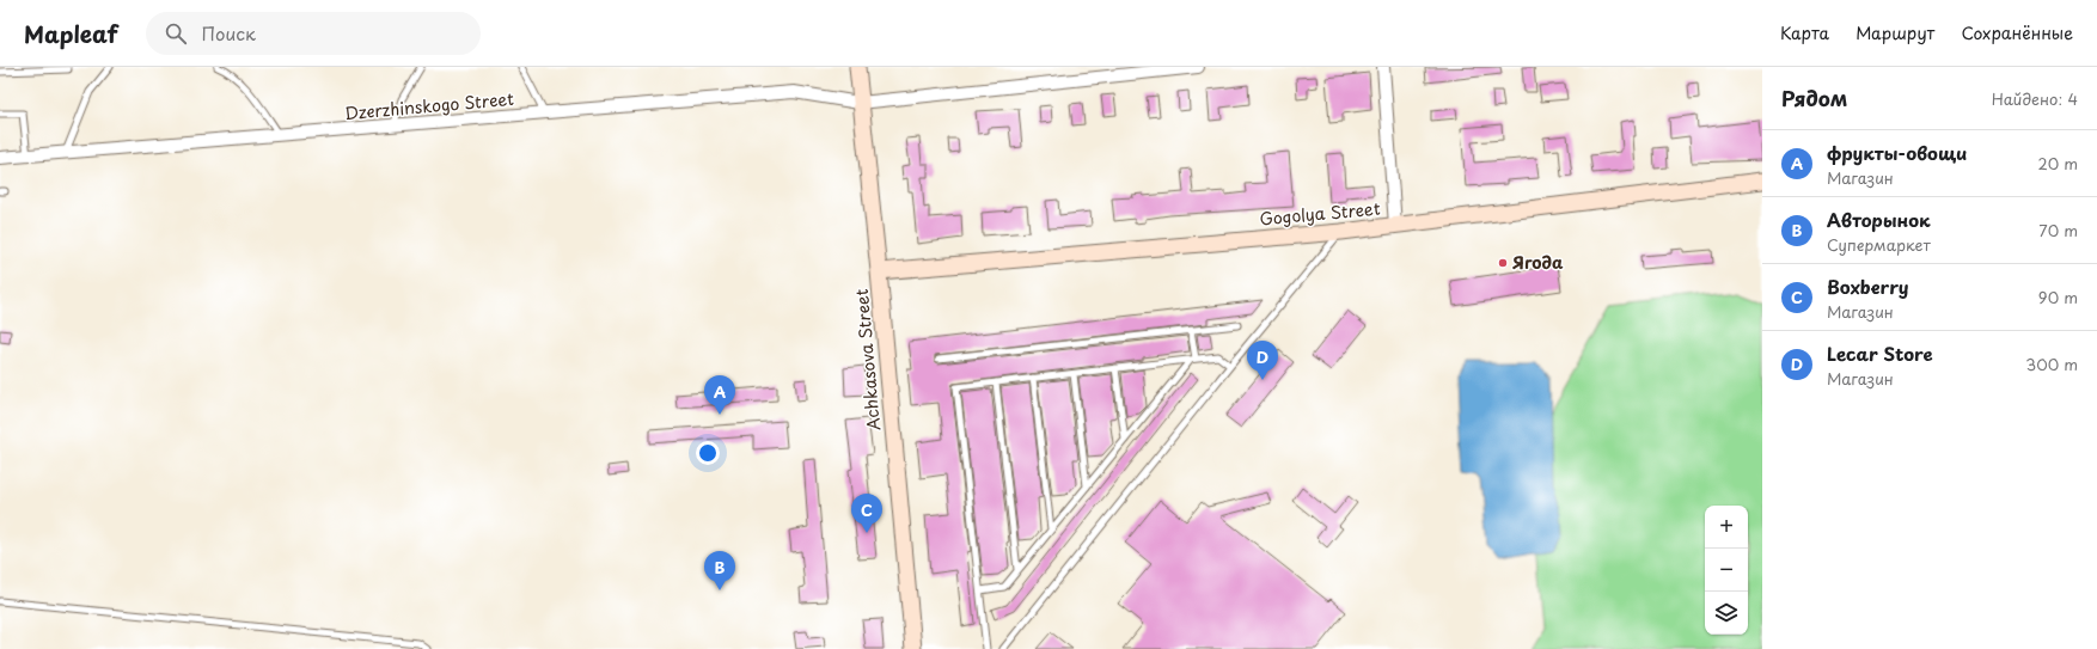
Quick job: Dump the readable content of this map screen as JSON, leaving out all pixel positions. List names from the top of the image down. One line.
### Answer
{"streets":{"main road":["Gogolya Street","Achkasova Street"],"street":["Dzerzhinskogo Street"]},"crossings":[["Dzerzhinskogo Street","Achkasova Street"],["Gogolya Street","Achkasova Street"]],"places":["Ягода"],"page":{"header":"Mapleaf","search":"Поиск","nav":["Карта","Маршрут","Сохранённые"],"heading":["Рядом","Найдено: 4"],"list":[{"mark":"A","name":"фрукты-овощи","note":"Магазин","value":"20 m"},{"mark":"B","name":"Авторынок","note":"Супермаркет","value":"70 m"},{"mark":"C","name":"Boxberry","note":"Магазин","value":"90 m"},{"mark":"D","name":"Lecar Store","note":"Магазин","value":"300 m"}],"pins":["D","A","C","B"],"map_buttons":["+","−"]}}
